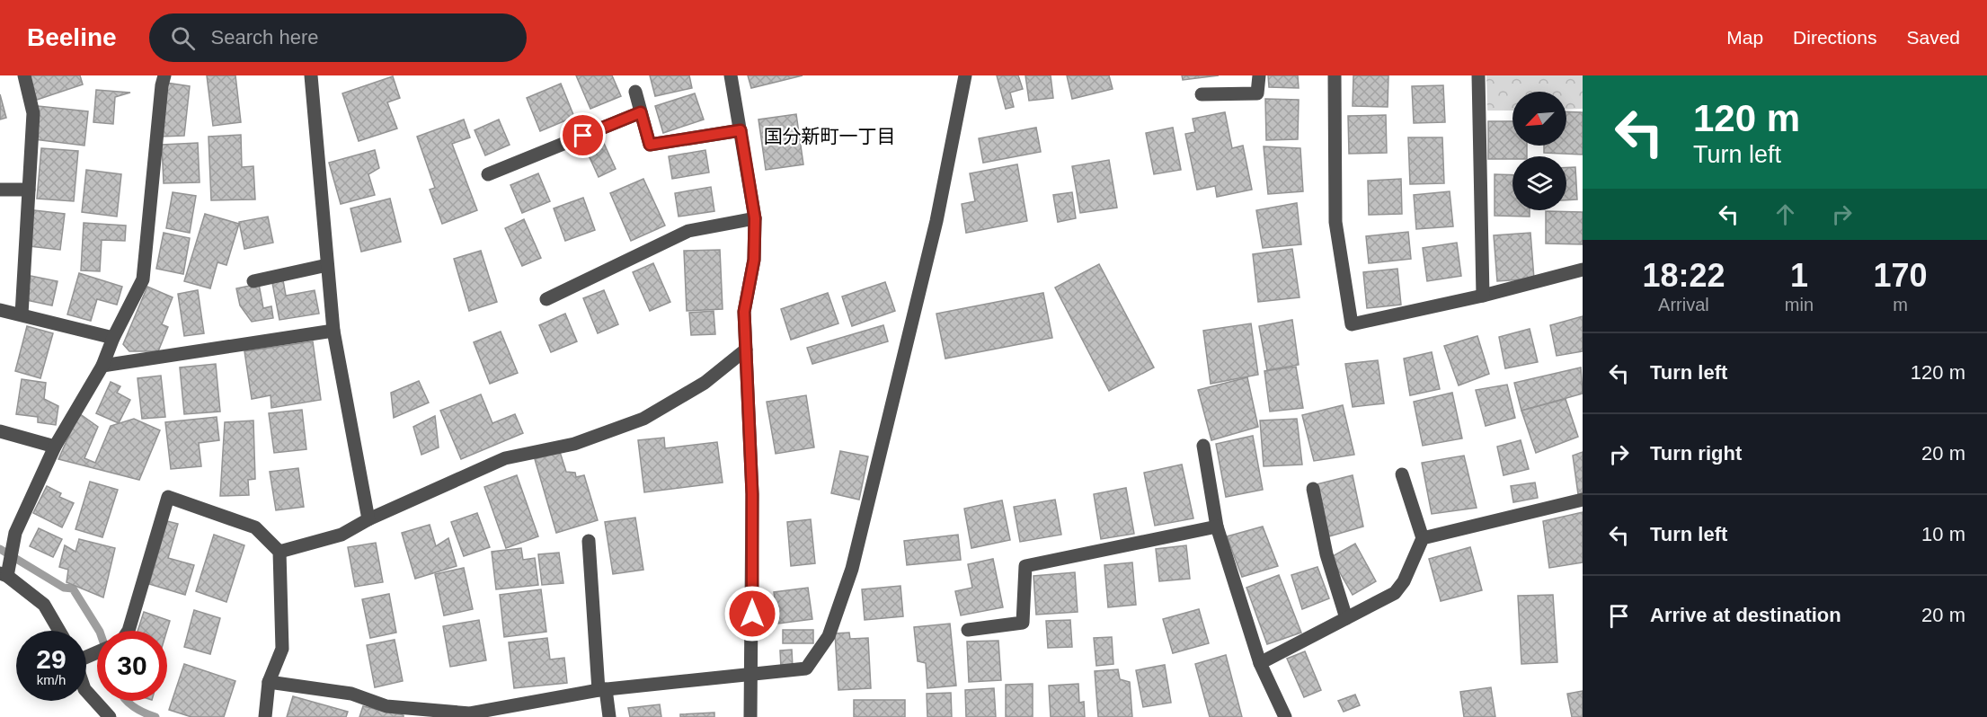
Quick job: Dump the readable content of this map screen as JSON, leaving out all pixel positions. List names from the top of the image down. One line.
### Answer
{"districts":["国分新町一丁目"],"north":"bottom left","page":{"header":"Beeline","search":"Search here","nav":["Map","Directions","Saved"],"turn":["120 m","Turn left"],"eta":["18:22","Arrival","1","min","170","m"],"list":[{"name":"Turn left","value":"120 m"},{"name":"Turn right","value":"20 m"},{"name":"Turn left","value":"10 m"},{"name":"Arrive at destination","value":"20 m"}],"speed":"29 km/h","limit":"30"}}
